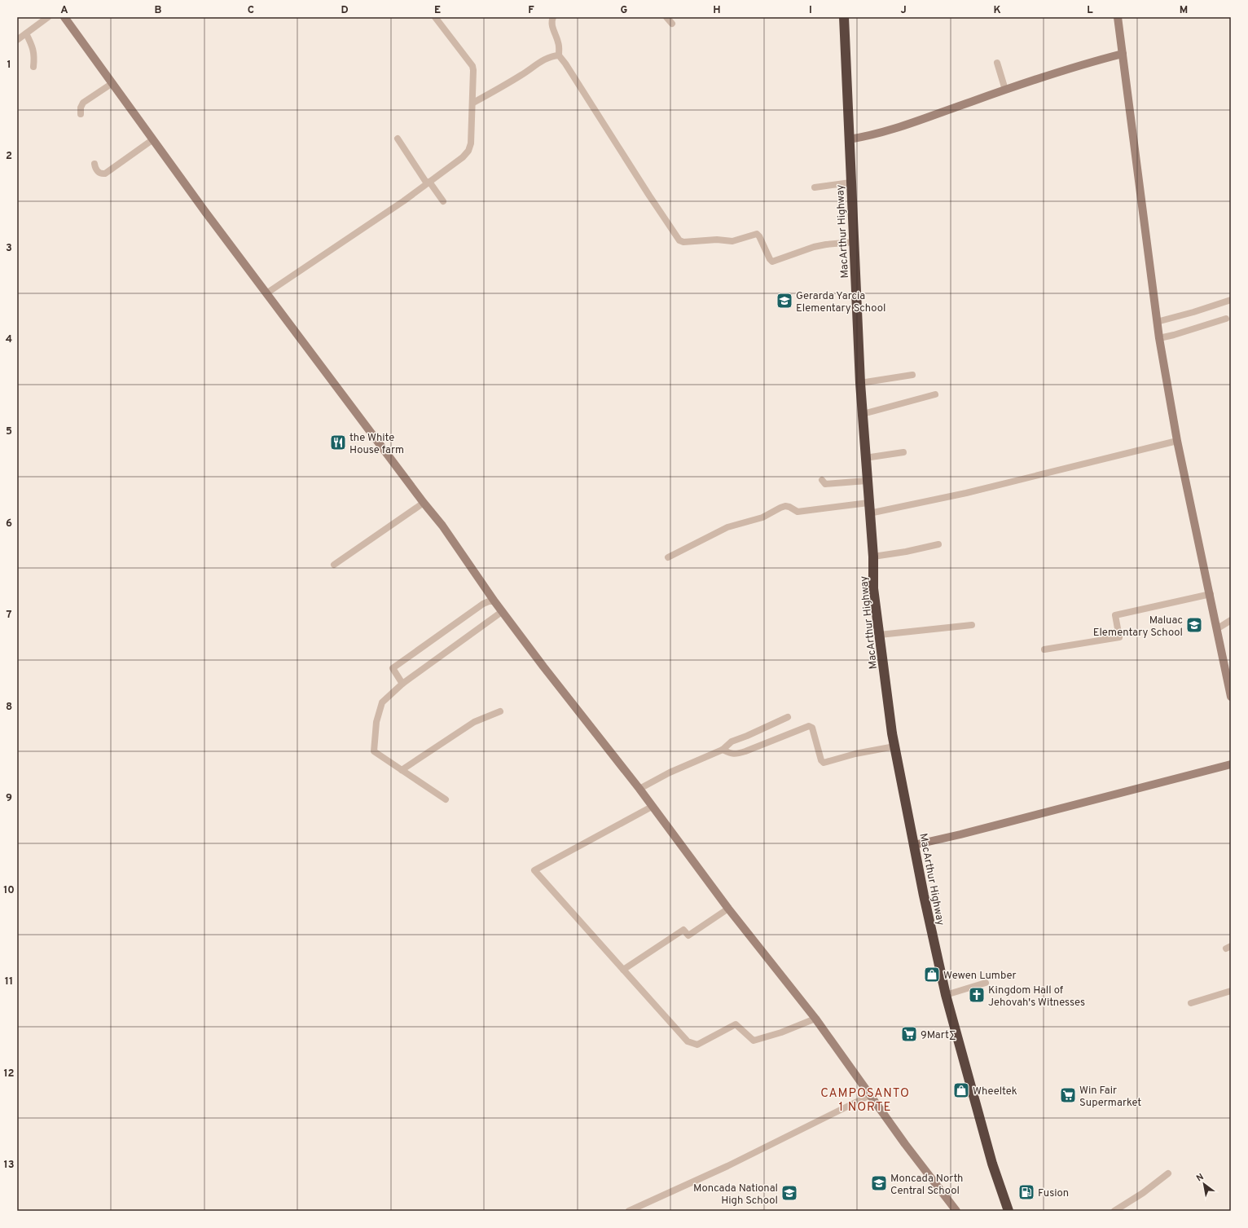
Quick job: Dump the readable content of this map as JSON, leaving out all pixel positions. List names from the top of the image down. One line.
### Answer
{"streets":{"highway":["MacArthur Highway"]},"districts":["CAMPOSANTO 1 NORTE"],"places":{"school or university":["Gerarda Yarcia Elementary School","Maluac Elementary School","Moncada North Central School","Moncada National High School"],"restaurant":["the White House farm"],"shop":["Wewen Lumber","Wheeltek"],"church":["Kingdom Hall of Jehovah's Witnesses"],"supermarket":["9Mart∑","Win Fair Supermarket"],"fuel station":["Fusion"]},"north":"top left","grid":{"columns":["A","B","C","D","E","F","G","H","I","J","K","L","M"],"rows":["1","2","3","4","5","6","7","8","9","10","11","12","13"]}}
